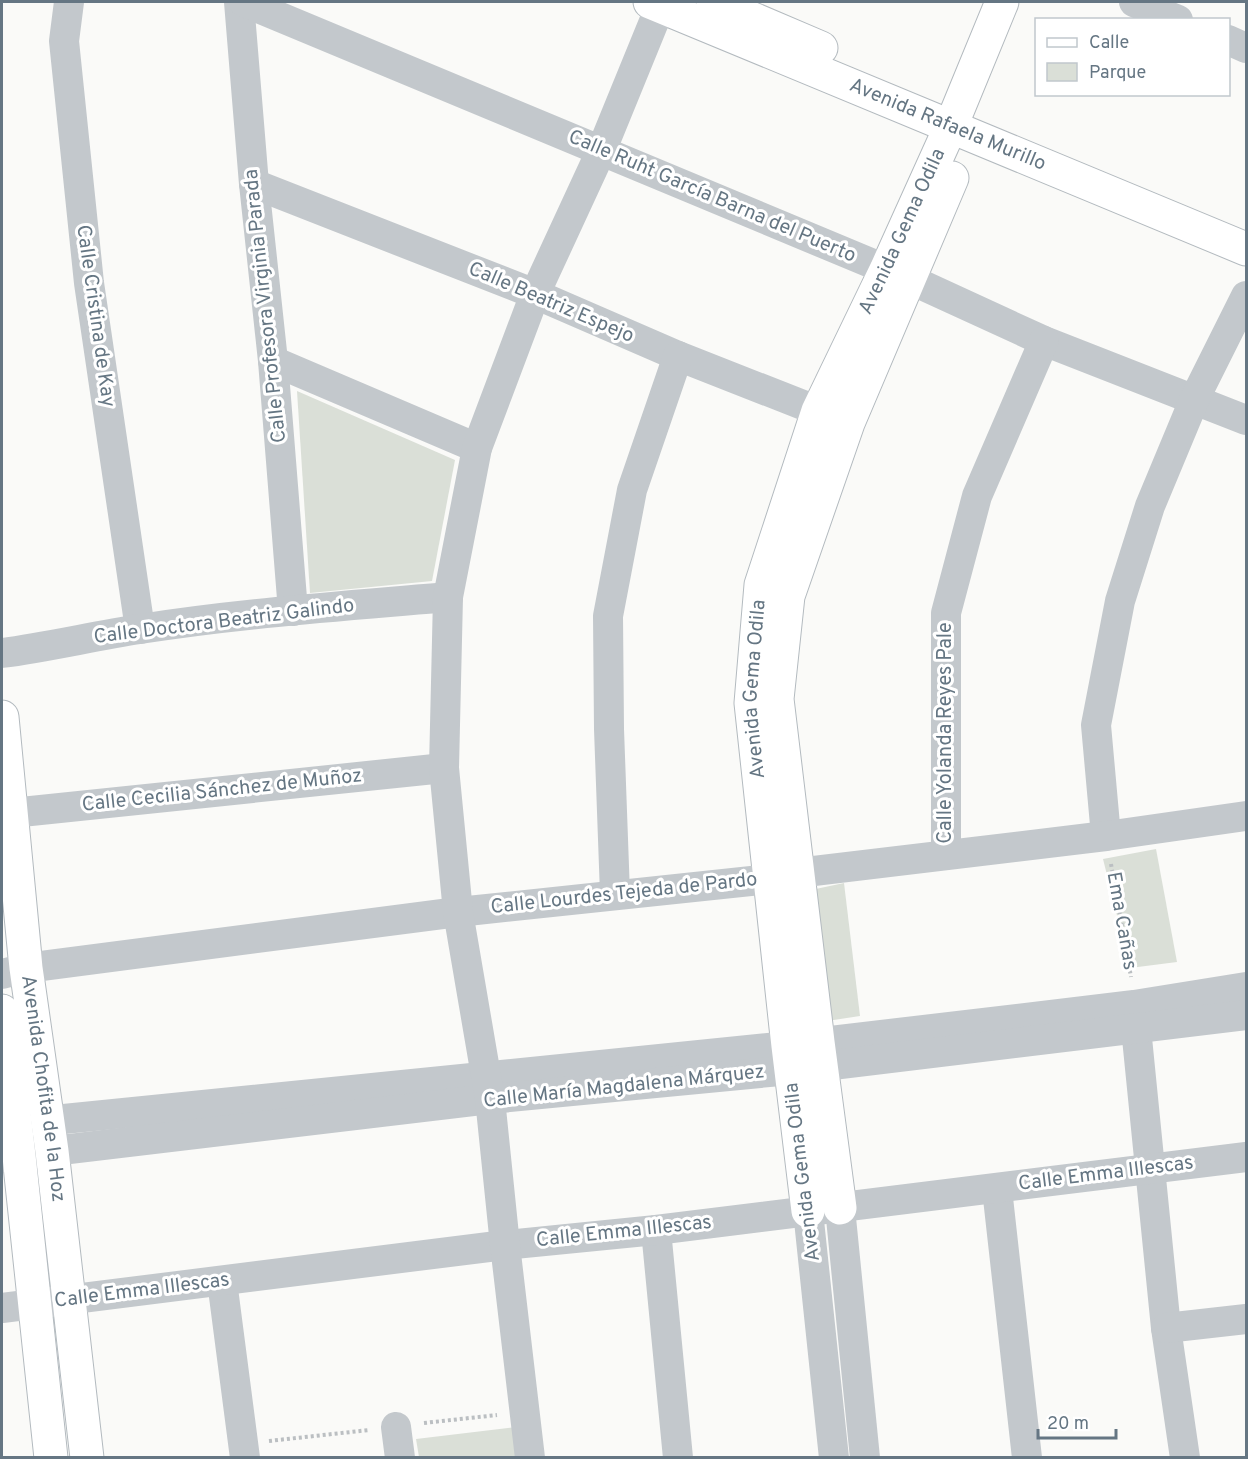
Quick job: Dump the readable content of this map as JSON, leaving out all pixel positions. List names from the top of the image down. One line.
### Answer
{"streets":{"street":["Avenida Rafaela Murillo","Calle Ruht García Barna del Puerto","Avenida Gema Odila","Calle Beatriz Espejo","Calle Profesora Virginia Parada","Calle Cristina de Kay","Calle Doctora Beatriz Galindo","Calle Yolanda Reyes Pale","Calle Cecilia Sánchez de Muñoz","Calle Lourdes Tejeda de Pardo","Calle María Magdalena Márquez","Avenida Chofita de la Hoz","Calle Emma Illescas"],"path":["Ema Cañas"]},"crossings":[["Avenida Rafaela Murillo","Avenida Gema Odila"],["Calle Ruht García Barna del Puerto","Avenida Gema Odila"],["Calle Ruht García Barna del Puerto","Calle Yolanda Reyes Pale"],["Avenida Gema Odila","Calle Beatriz Espejo"],["Avenida Gema Odila","Calle Lourdes Tejeda de Pardo"],["Avenida Gema Odila","Calle María Magdalena Márquez"],["Avenida Gema Odila","Calle Emma Illescas"],["Calle Beatriz Espejo","Calle Profesora Virginia Parada"],["Calle Profesora Virginia Parada","Calle Doctora Beatriz Galindo"],["Calle Cristina de Kay","Calle Doctora Beatriz Galindo"],["Calle Yolanda Reyes Pale","Calle Lourdes Tejeda de Pardo"],["Calle Cecilia Sánchez de Muñoz","Avenida Chofita de la Hoz"],["Calle Lourdes Tejeda de Pardo","Ema Cañas"],["Calle Lourdes Tejeda de Pardo","Avenida Chofita de la Hoz"],["Ema Cañas","Calle María Magdalena Márquez"],["Calle María Magdalena Márquez","Avenida Chofita de la Hoz"],["Avenida Chofita de la Hoz","Calle Emma Illescas"]],"legend":["Calle","Parque"],"scale_bar":"20 m"}
